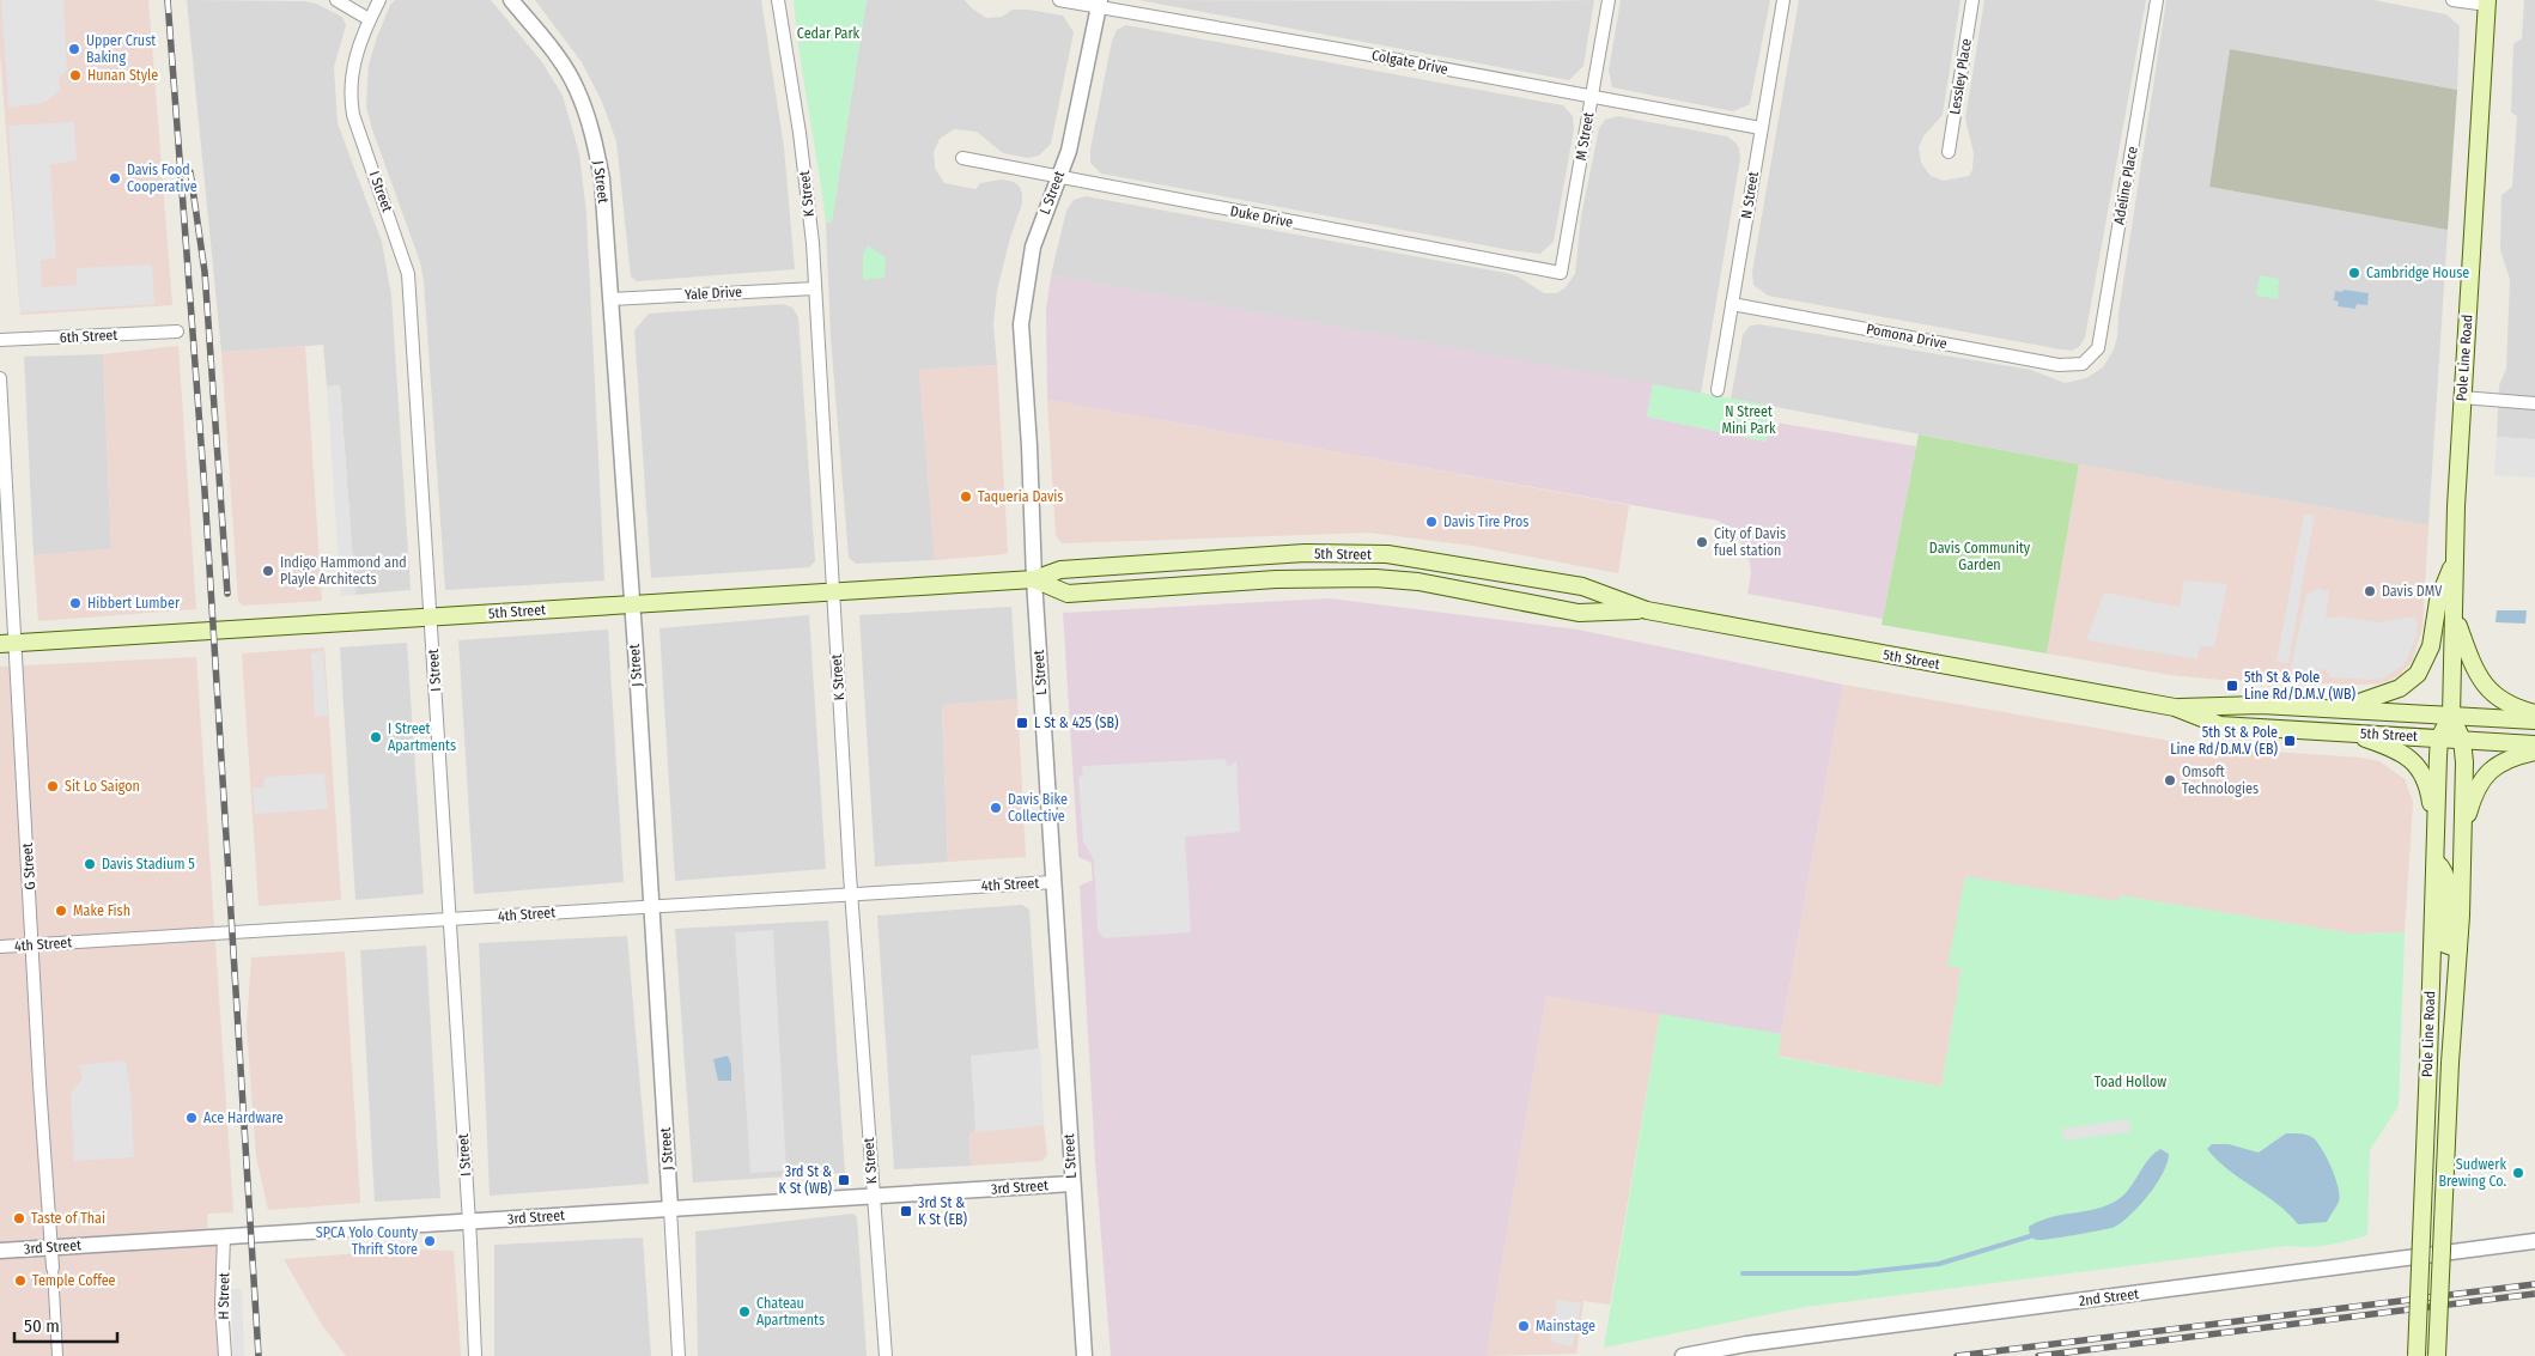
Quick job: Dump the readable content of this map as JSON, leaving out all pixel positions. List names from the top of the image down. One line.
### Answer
{"streets":{"main road":["Pole Line Road","5th Street"],"street":["Colgate Drive","Lessley Place","M Street","J Street","Adeline Place","I Street","L Street","K Street","N Street","Duke Drive","Yale Drive","6th Street","Pomona Drive","G Street","4th Street","3rd Street","H Street","2nd Street"]},"crossings":[["Colgate Drive","M Street"],["Colgate Drive","L Street"],["Colgate Drive","N Street"],["M Street","Duke Drive"],["J Street","Yale Drive"],["J Street","5th Street"],["J Street","4th Street"],["J Street","3rd Street"],["Adeline Place","Pomona Drive"],["I Street","5th Street"],["I Street","4th Street"],["I Street","3rd Street"],["L Street","Duke Drive"],["L Street","5th Street"],["L Street","4th Street"],["L Street","3rd Street"],["K Street","Yale Drive"],["K Street","5th Street"],["K Street","4th Street"],["K Street","3rd Street"],["N Street","Pomona Drive"],["Pole Line Road","5th Street"],["5th Street","G Street"],["G Street","4th Street"],["G Street","3rd Street"],["3rd Street","H Street"]],"parks":["Cedar Park","N Street Mini Park","Davis Community Garden","Toad Hollow"],"places":{"other":["Upper Crust Baking","Hunan Style","Davis Food Cooperative","Cambridge House","Taqueria Davis","Davis Tire Pros","City of Davis fuel station","Indigo Hammond and Playle Architects","Davis DMV","Hibbert Lumber","I Street Apartments","Omsoft Technologies","Sit Lo Saigon","Davis Bike Collective","Davis Stadium 5","Make Fish","Ace Hardware","Sudwerk Brewing Co.","Taste of Thai","SPCA Yolo County Thrift Store","Temple Coffee","Chateau Apartments","Mainstage"],"transit":["5th St & Pole Line Rd/D.M.V (WB)","L St & 425 (SB)","5th St & Pole Line Rd/D.M.V (EB)","3rd St & K St (WB)","3rd St & K St (EB)"]},"scale_bar":"50 m"}
